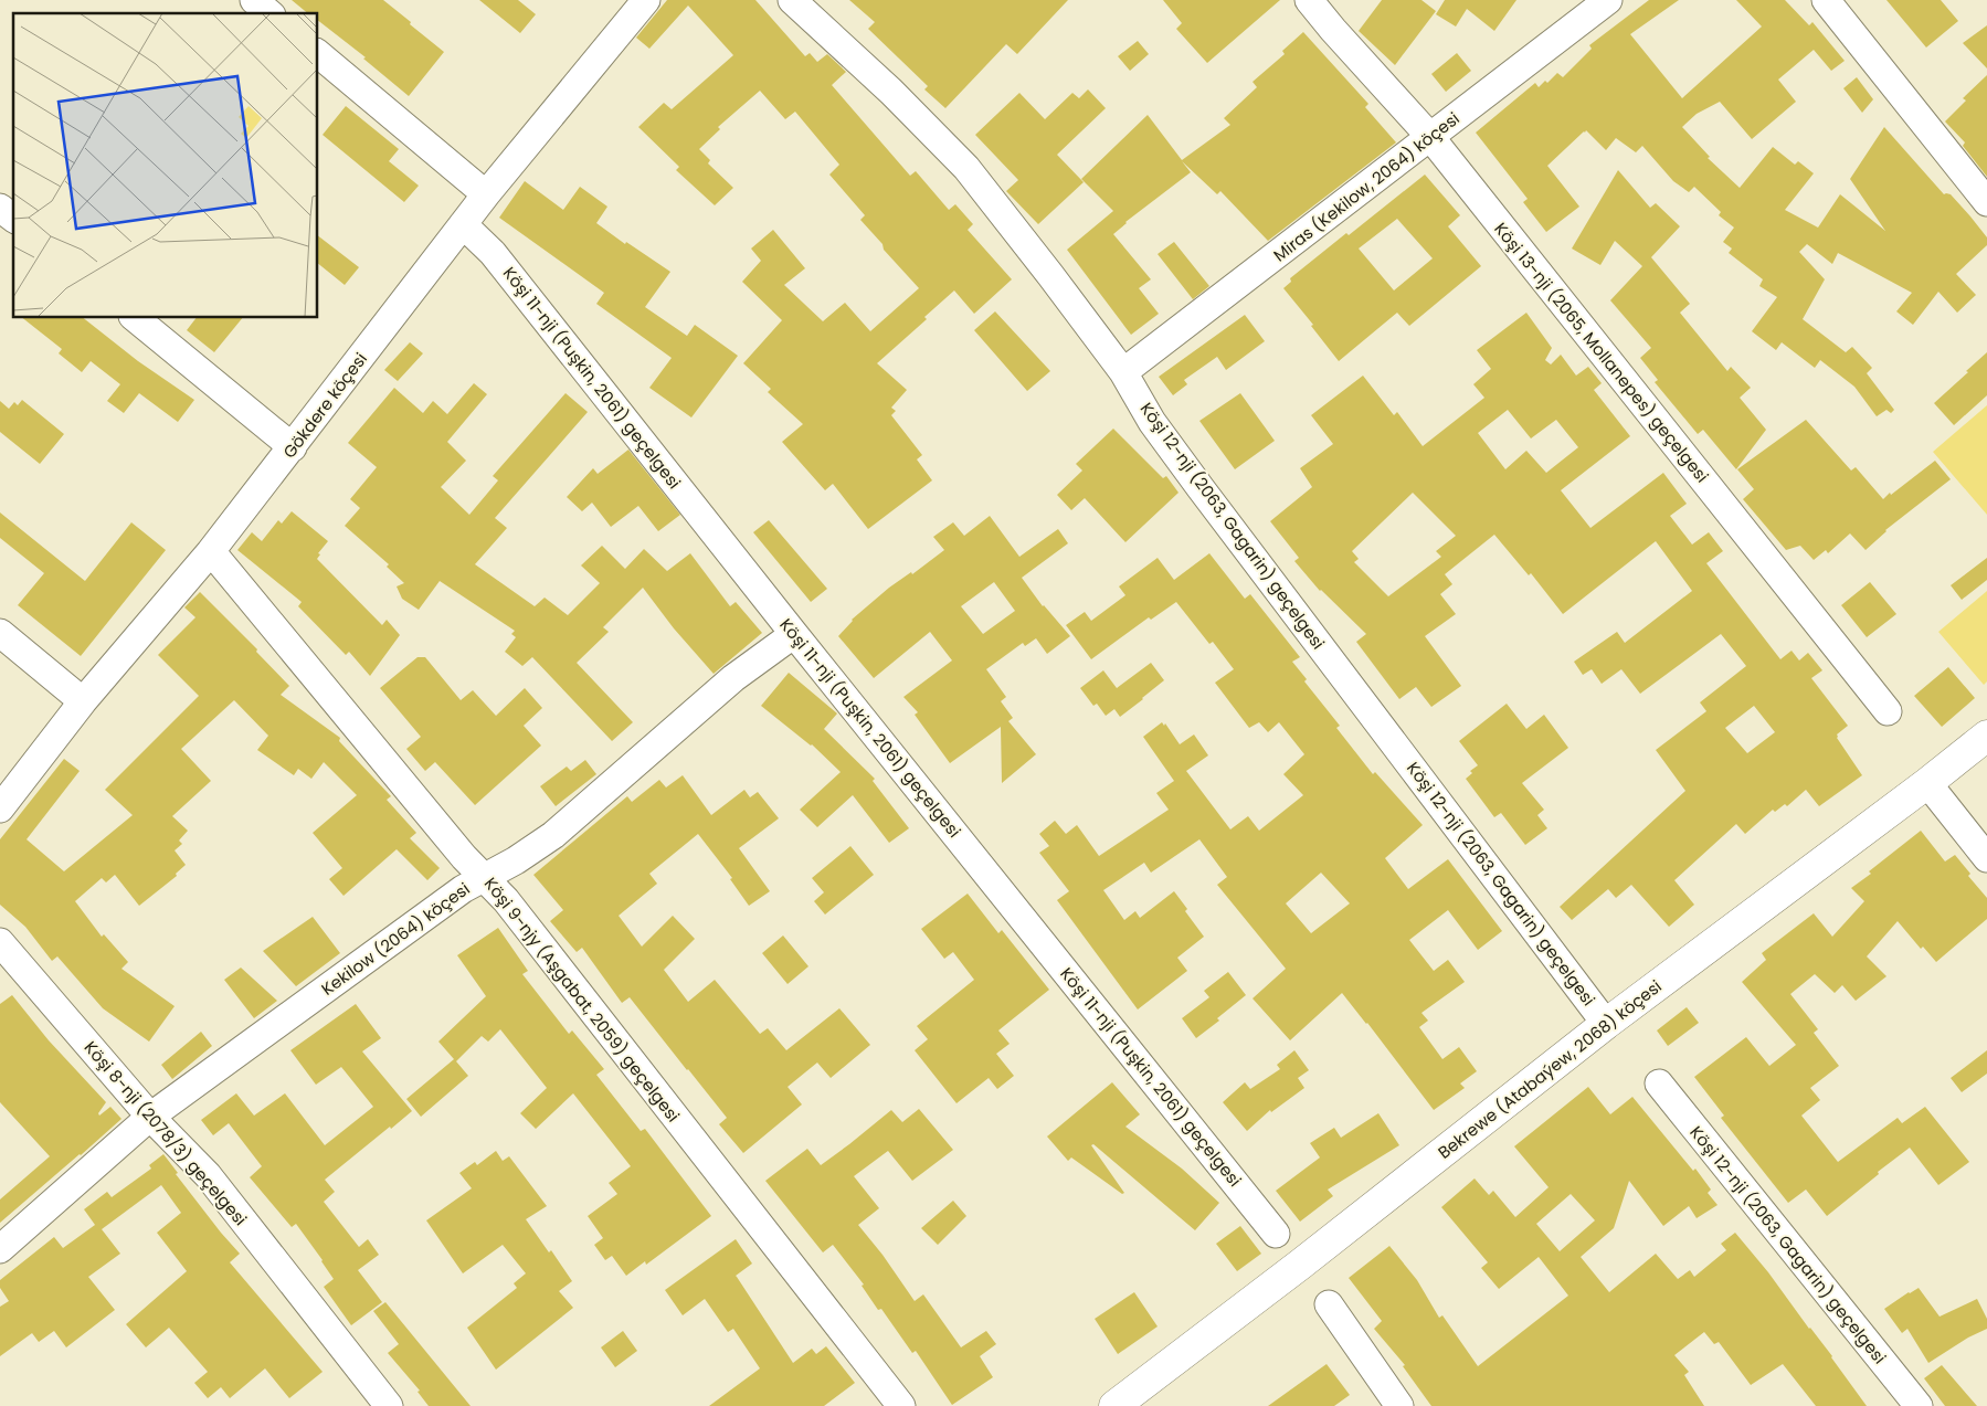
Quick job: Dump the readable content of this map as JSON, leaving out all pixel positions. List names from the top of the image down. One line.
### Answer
{"streets":{"main road":["Bekrewe (Atabaýew, 2068) köçesi"],"street":["Miras (Kekilow, 2064) köçesi","Köşi 13-nji (2065, Mollanepes) geçelgesi","Köşi 11-nji (Puşkin, 2061) geçelgesi","Gökdere köçesi","Köşi 12-nji (2063, Gagarin) geçelgesi","Kekilow (2064) köçesi","Köşi 9-njy (Aşgabat, 2059) geçelgesi","Köşi 8-nji (2078/3) geçelgesi"]},"crossings":[["Miras (Kekilow, 2064) köçesi","Köşi 13-nji (2065, Mollanepes) geçelgesi"],["Miras (Kekilow, 2064) köçesi","Köşi 12-nji (2063, Gagarin) geçelgesi"],["Köşi 11-nji (Puşkin, 2061) geçelgesi","Gökdere köçesi"],["Köşi 11-nji (Puşkin, 2061) geçelgesi","Kekilow (2064) köçesi"],["Gökdere köçesi","Köşi 9-njy (Aşgabat, 2059) geçelgesi"],["Köşi 12-nji (2063, Gagarin) geçelgesi","Bekrewe (Atabaýew, 2068) köçesi"],["Kekilow (2064) köçesi","Köşi 9-njy (Aşgabat, 2059) geçelgesi"],["Kekilow (2064) köçesi","Köşi 8-nji (2078/3) geçelgesi"]]}
